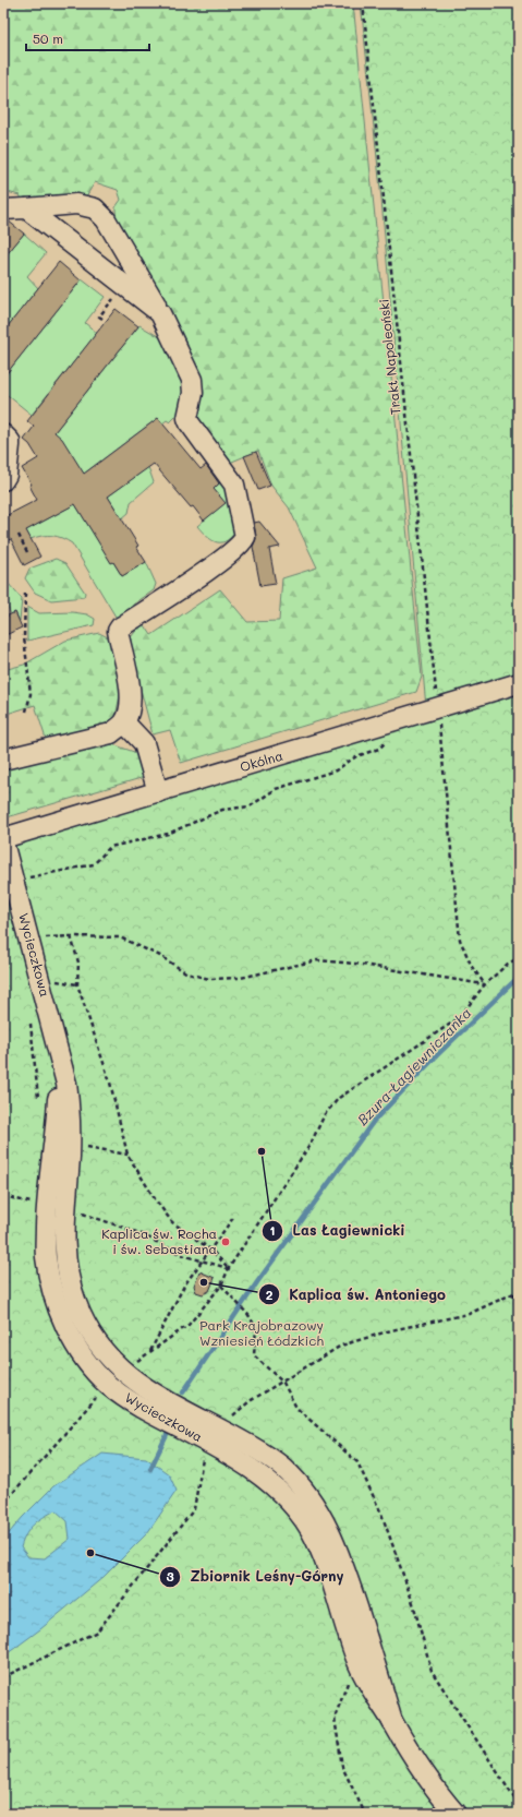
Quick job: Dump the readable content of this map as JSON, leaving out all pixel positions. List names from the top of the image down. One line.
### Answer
{"streets":{"street":["Okólna","Wycieczkowa"],"path":["Trakt Napoleoński"]},"crossings":[["Trakt Napoleoński","Okólna"]],"water":["Bzura-Łagiewniczanka"],"parks":["Park Krajobrazowy Wzniesień Łódzkich"],"places":["Las Łagiewnicki","Kaplica św. Rocha i św. Sebastiana","Kaplica św. Antoniego","Zbiornik Leśny-Górny"],"scale_bar":"50 m"}
